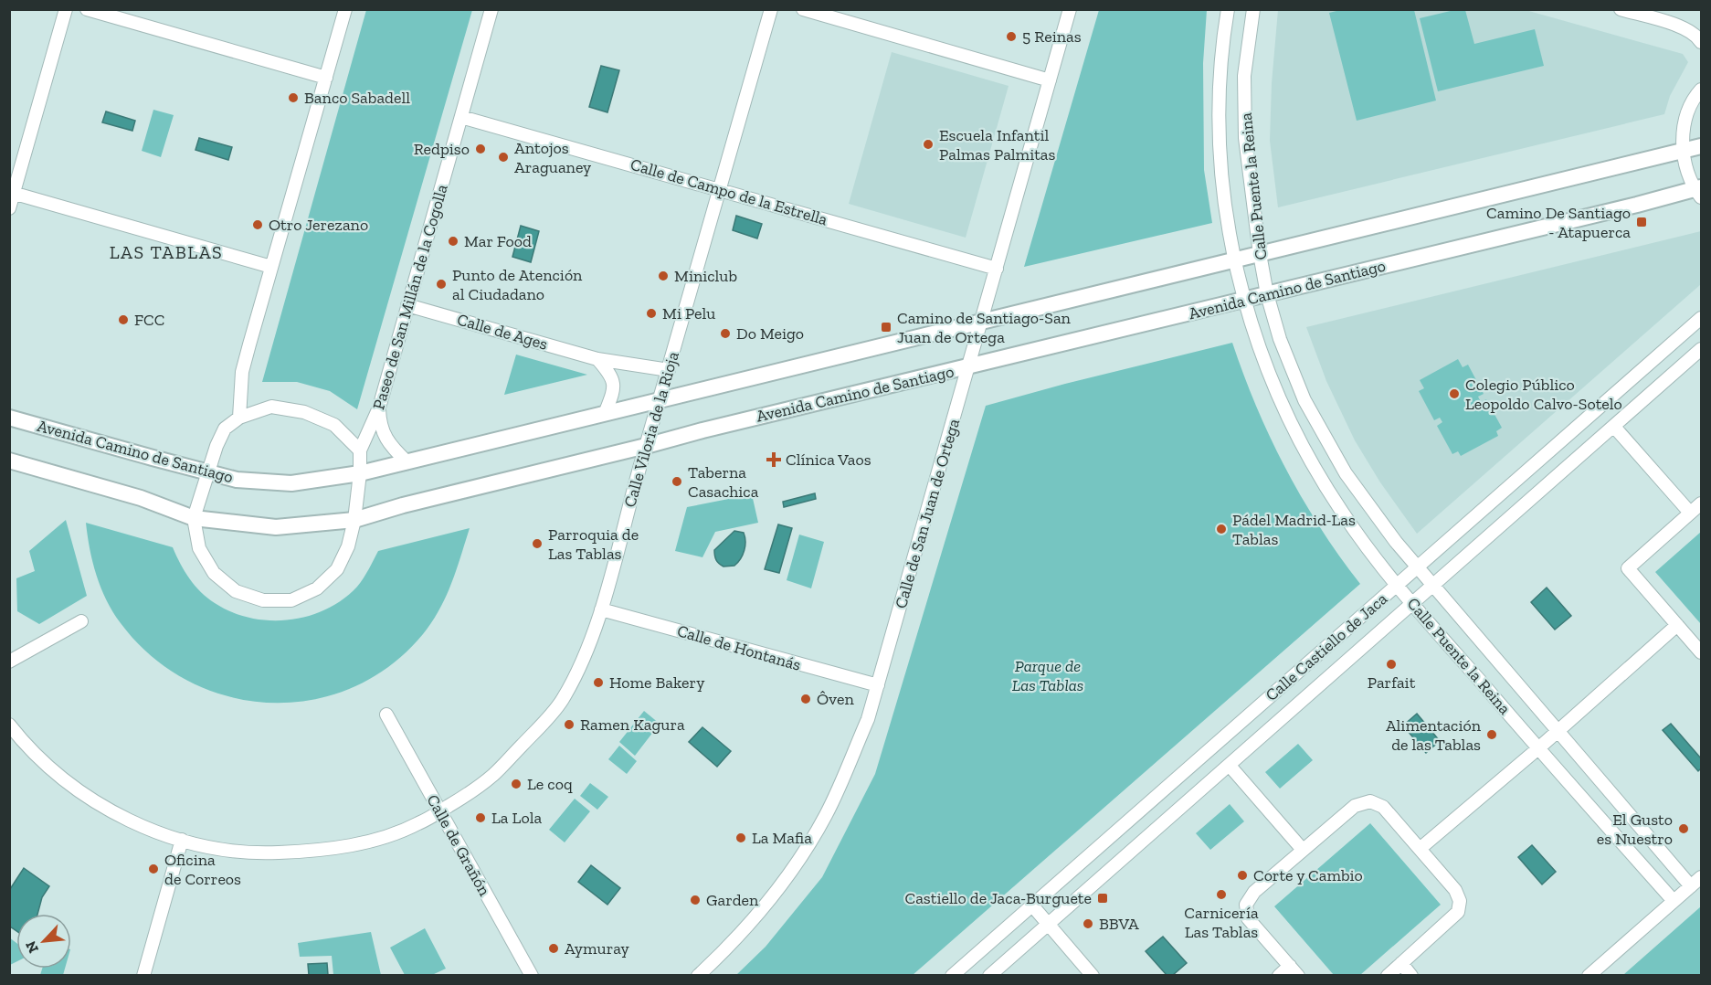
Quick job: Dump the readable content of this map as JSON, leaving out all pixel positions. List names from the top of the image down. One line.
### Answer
{"streets":{"street":["Calle Puente la Reina","Calle de Campo de la Estrella","Avenida Camino de Santiago","Paseo de San Millán de la Cogolla","Calle de Ages","Calle Viloria de la Rioja","Calle de San Juan de Ortega","Calle Castiello de Jaca","Calle de Hontanás","Calle de Grañón"]},"crossings":[["Calle Puente la Reina","Avenida Camino de Santiago"],["Calle Puente la Reina","Calle Castiello de Jaca"],["Calle de Campo de la Estrella","Paseo de San Millán de la Cogolla"],["Calle de Campo de la Estrella","Calle Viloria de la Rioja"],["Calle de Campo de la Estrella","Calle de San Juan de Ortega"],["Avenida Camino de Santiago","Calle Viloria de la Rioja"],["Avenida Camino de Santiago","Calle de San Juan de Ortega"],["Paseo de San Millán de la Cogolla","Calle de Ages"],["Calle de Ages","Calle Viloria de la Rioja"],["Calle Viloria de la Rioja","Calle de Hontanás"],["Calle Viloria de la Rioja","Calle de Grañón"],["Calle de San Juan de Ortega","Calle de Hontanás"]],"districts":["LAS TABLAS"],"parks":["Parque de Las Tablas"],"places":{"other":["5 Reinas","Banco Sabadell","Escuela Infantil Palmas Palmitas","Redpiso","Antojos Araguaney","Otro Jerezano","Mar Food","Miniclub","Punto de Atención al Ciudadano","Mi Pelu","FCC","Do Meigo","Colegio Público Leopoldo Calvo-Sotelo","Taberna Casachica","Pádel Madrid-Las Tablas","Parroquia de Las Tablas","Parfait","Home Bakery","Ôven","Ramen Kagura","Alimentación de las Tablas","Le coq","La Lola","El Gusto es Nuestro","La Mafia","Oficina de Correos","Corte y Cambio","Carnicería Las Tablas","Garden","BBVA","Aymuray"],"transit":["Camino De Santiago - Atapuerca","Camino de Santiago-San Juan de Ortega","Castiello de Jaca-Burguete"],"health":["Clínica Vaos"]},"north":"bottom left"}
